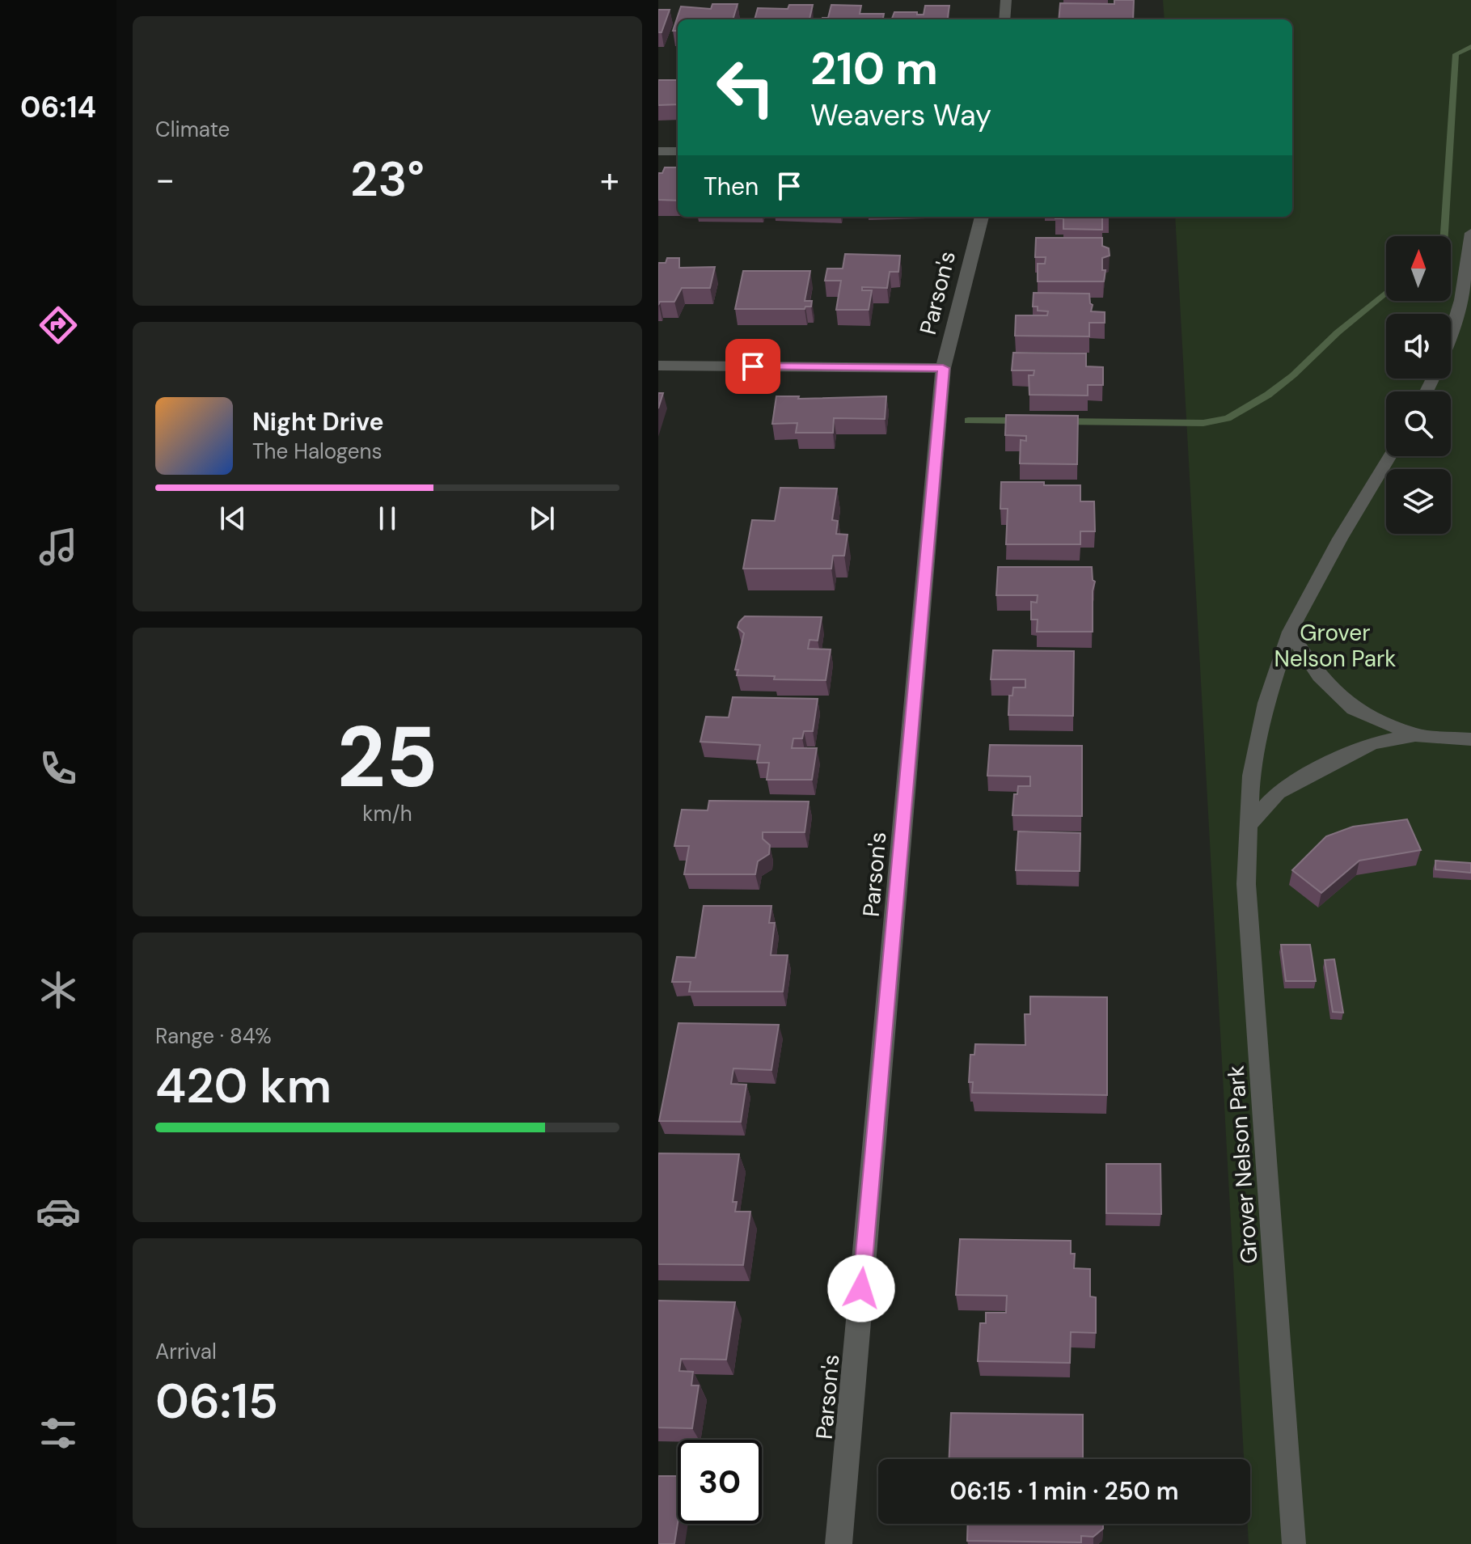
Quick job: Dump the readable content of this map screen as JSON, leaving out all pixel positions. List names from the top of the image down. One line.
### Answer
{"streets":{"street":["Parson's"],"lane":["Grover Nelson Park"]},"parks":["Grover Nelson Park"],"north":"top","page":{"tabs":"06:14","tile":["Climate",["25","km/h"],["Range · 84%","420 km"],["Arrival","06:15"]],"turn":["210 m","Weavers Way"],"heat":["−","23°","+"],"then":"Then","song":["Night Drive","The Halogens"],"limit":"30","trip":"06:15 · 1 min · 250 m"}}
